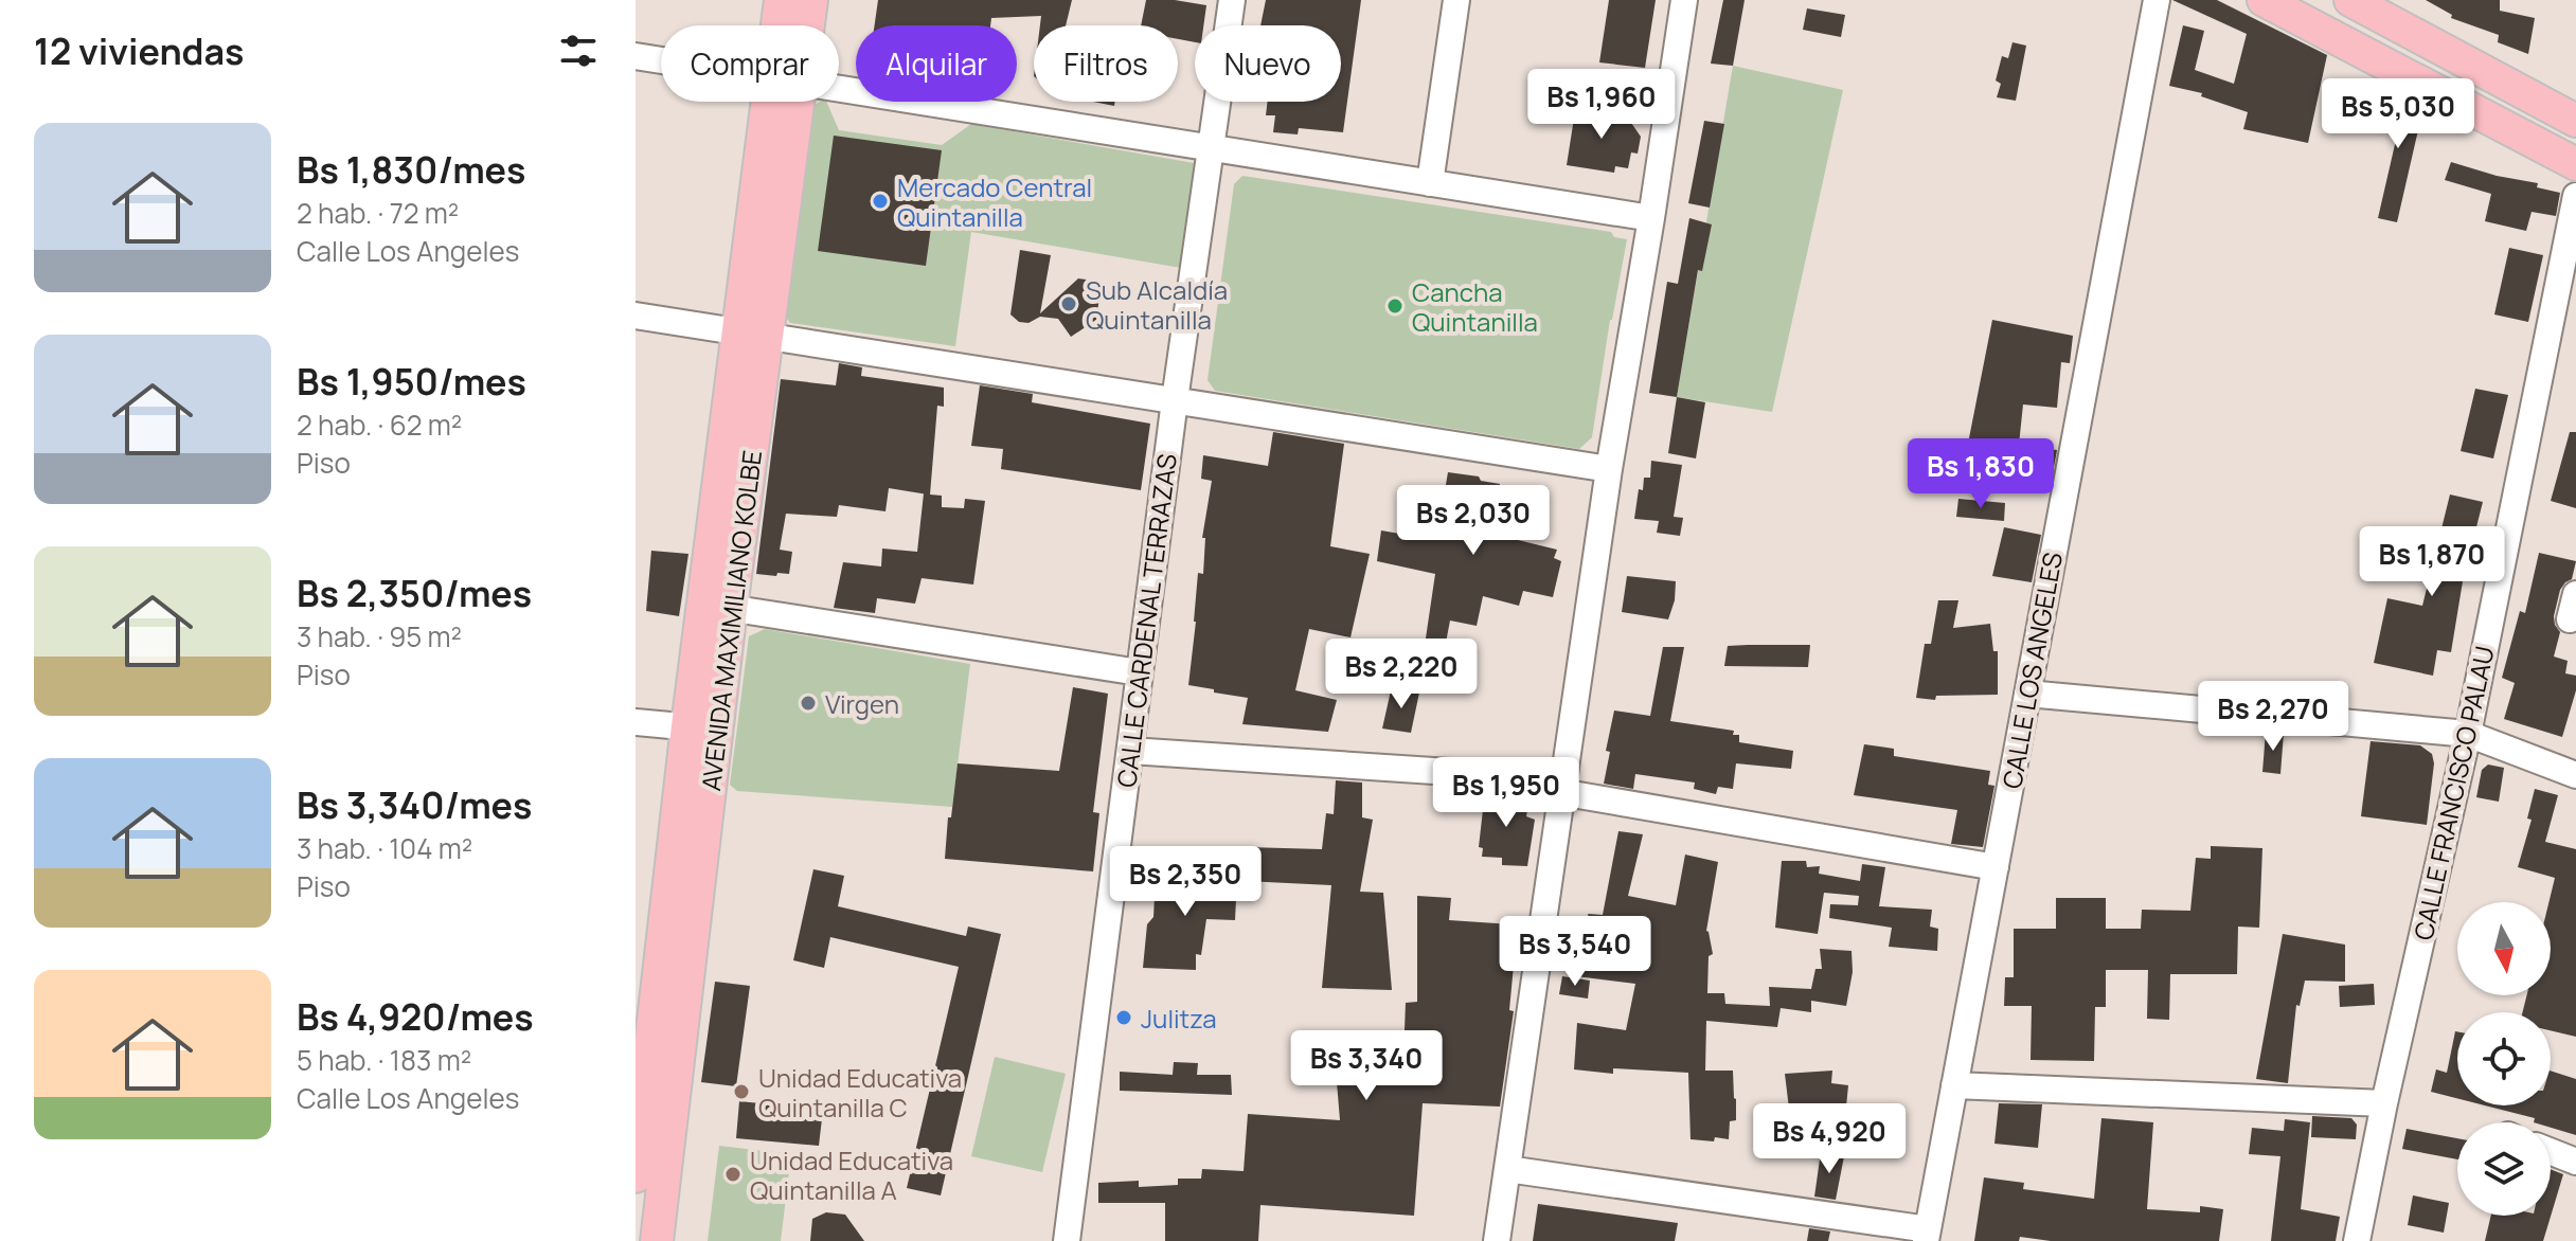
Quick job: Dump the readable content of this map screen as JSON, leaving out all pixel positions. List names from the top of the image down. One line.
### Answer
{"streets":{"main road":["AVENIDA MAXIMILIANO KOLBE"],"street":["CALLE CARDENAL TERRAZAS","CALLE LOS ANGELES","CALLE FRANCISCO PALAU"]},"places":["Mercado Central Quintanilla","Sub Alcaldía Quintanilla","Cancha Quintanilla","Virgen","Julitza","Unidad Educativa Quintanilla C","Unidad Educativa Quintanilla A"],"north":"bottom","page":{"heading":"12 viviendas","chip":["Comprar","Alquilar","Filtros","Nuevo"],"price":["Bs 1,960","Bs 5,030","Bs 1,830","Bs 2,030","Bs 1,870","Bs 2,220","Bs 2,270","Bs 1,950","Bs 2,350","Bs 3,540","Bs 3,340","Bs 4,920"],"list":[{"name":"Bs 1,830/mes","note":"2 hab. · 72 m² · Calle Los Angeles"},{"name":"Bs 1,950/mes","note":"2 hab. · 62 m² · Piso"},{"name":"Bs 2,350/mes","note":"3 hab. · 95 m² · Piso"},{"name":"Bs 3,340/mes","note":"3 hab. · 104 m² · Piso"},{"name":"Bs 4,920/mes","note":"5 hab. · 183 m² · Calle Los Angeles"}]}}
